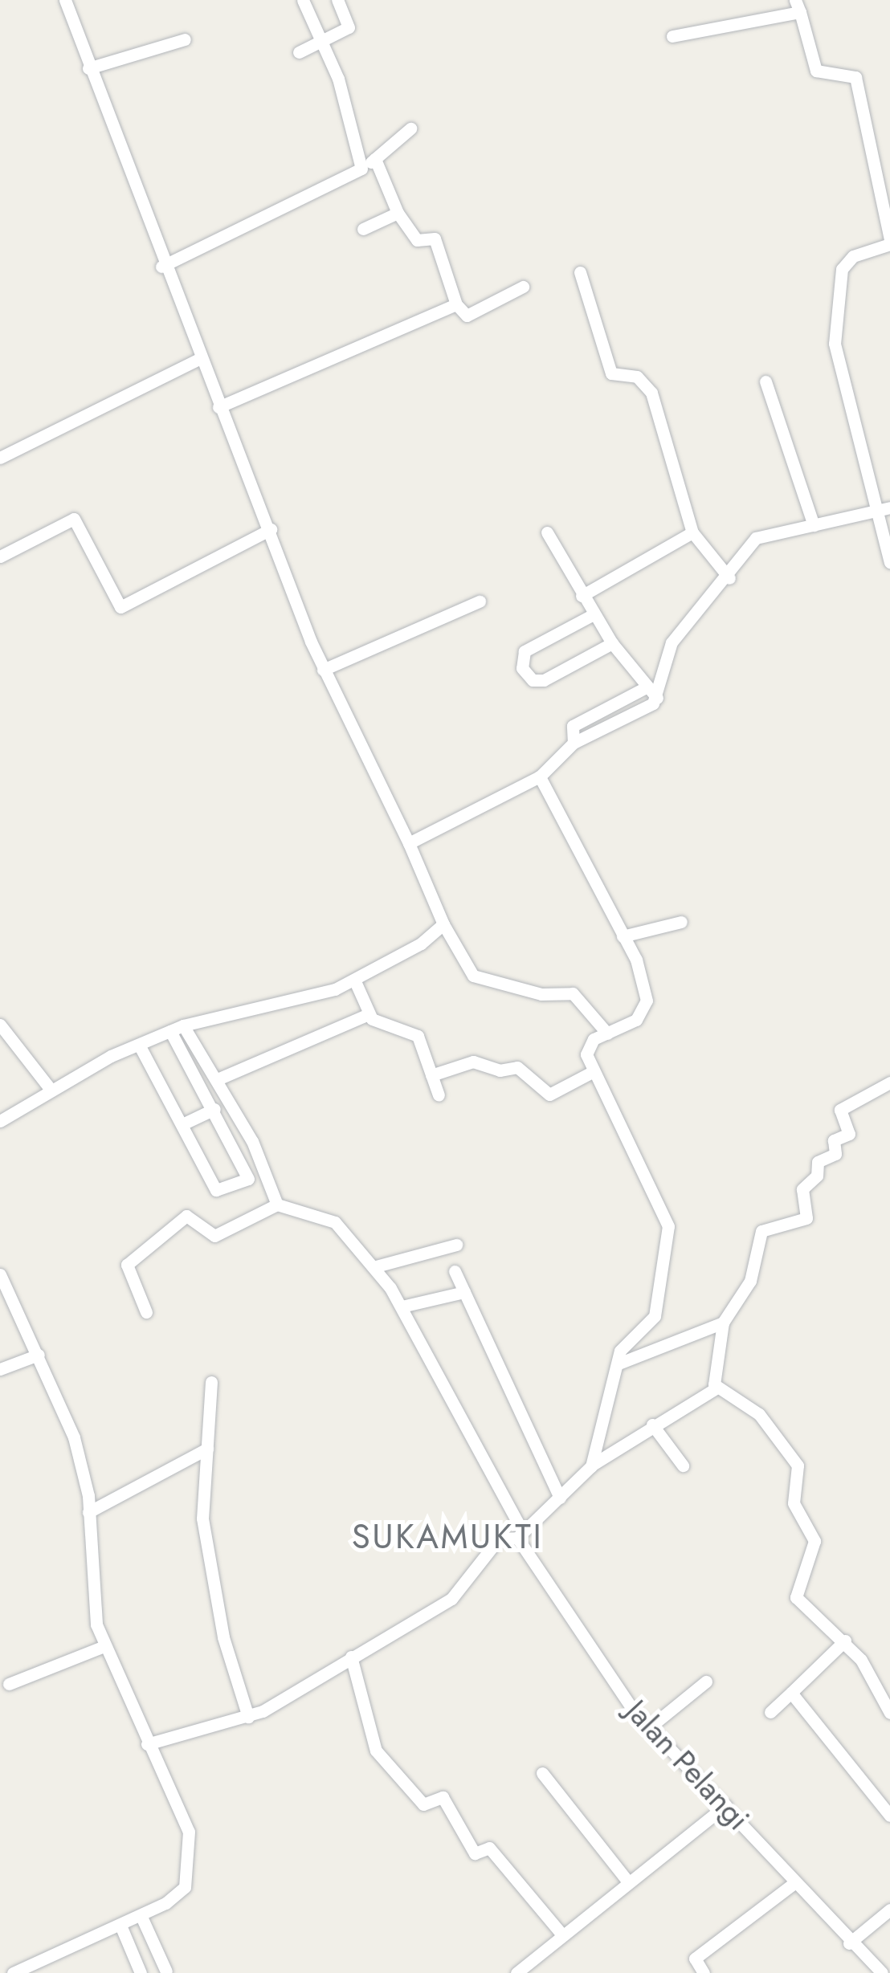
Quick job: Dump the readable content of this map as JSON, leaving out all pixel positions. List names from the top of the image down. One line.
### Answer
{"streets":{"street":["Jalan Pelangi"]},"districts":["SUKAMUKTI"]}
